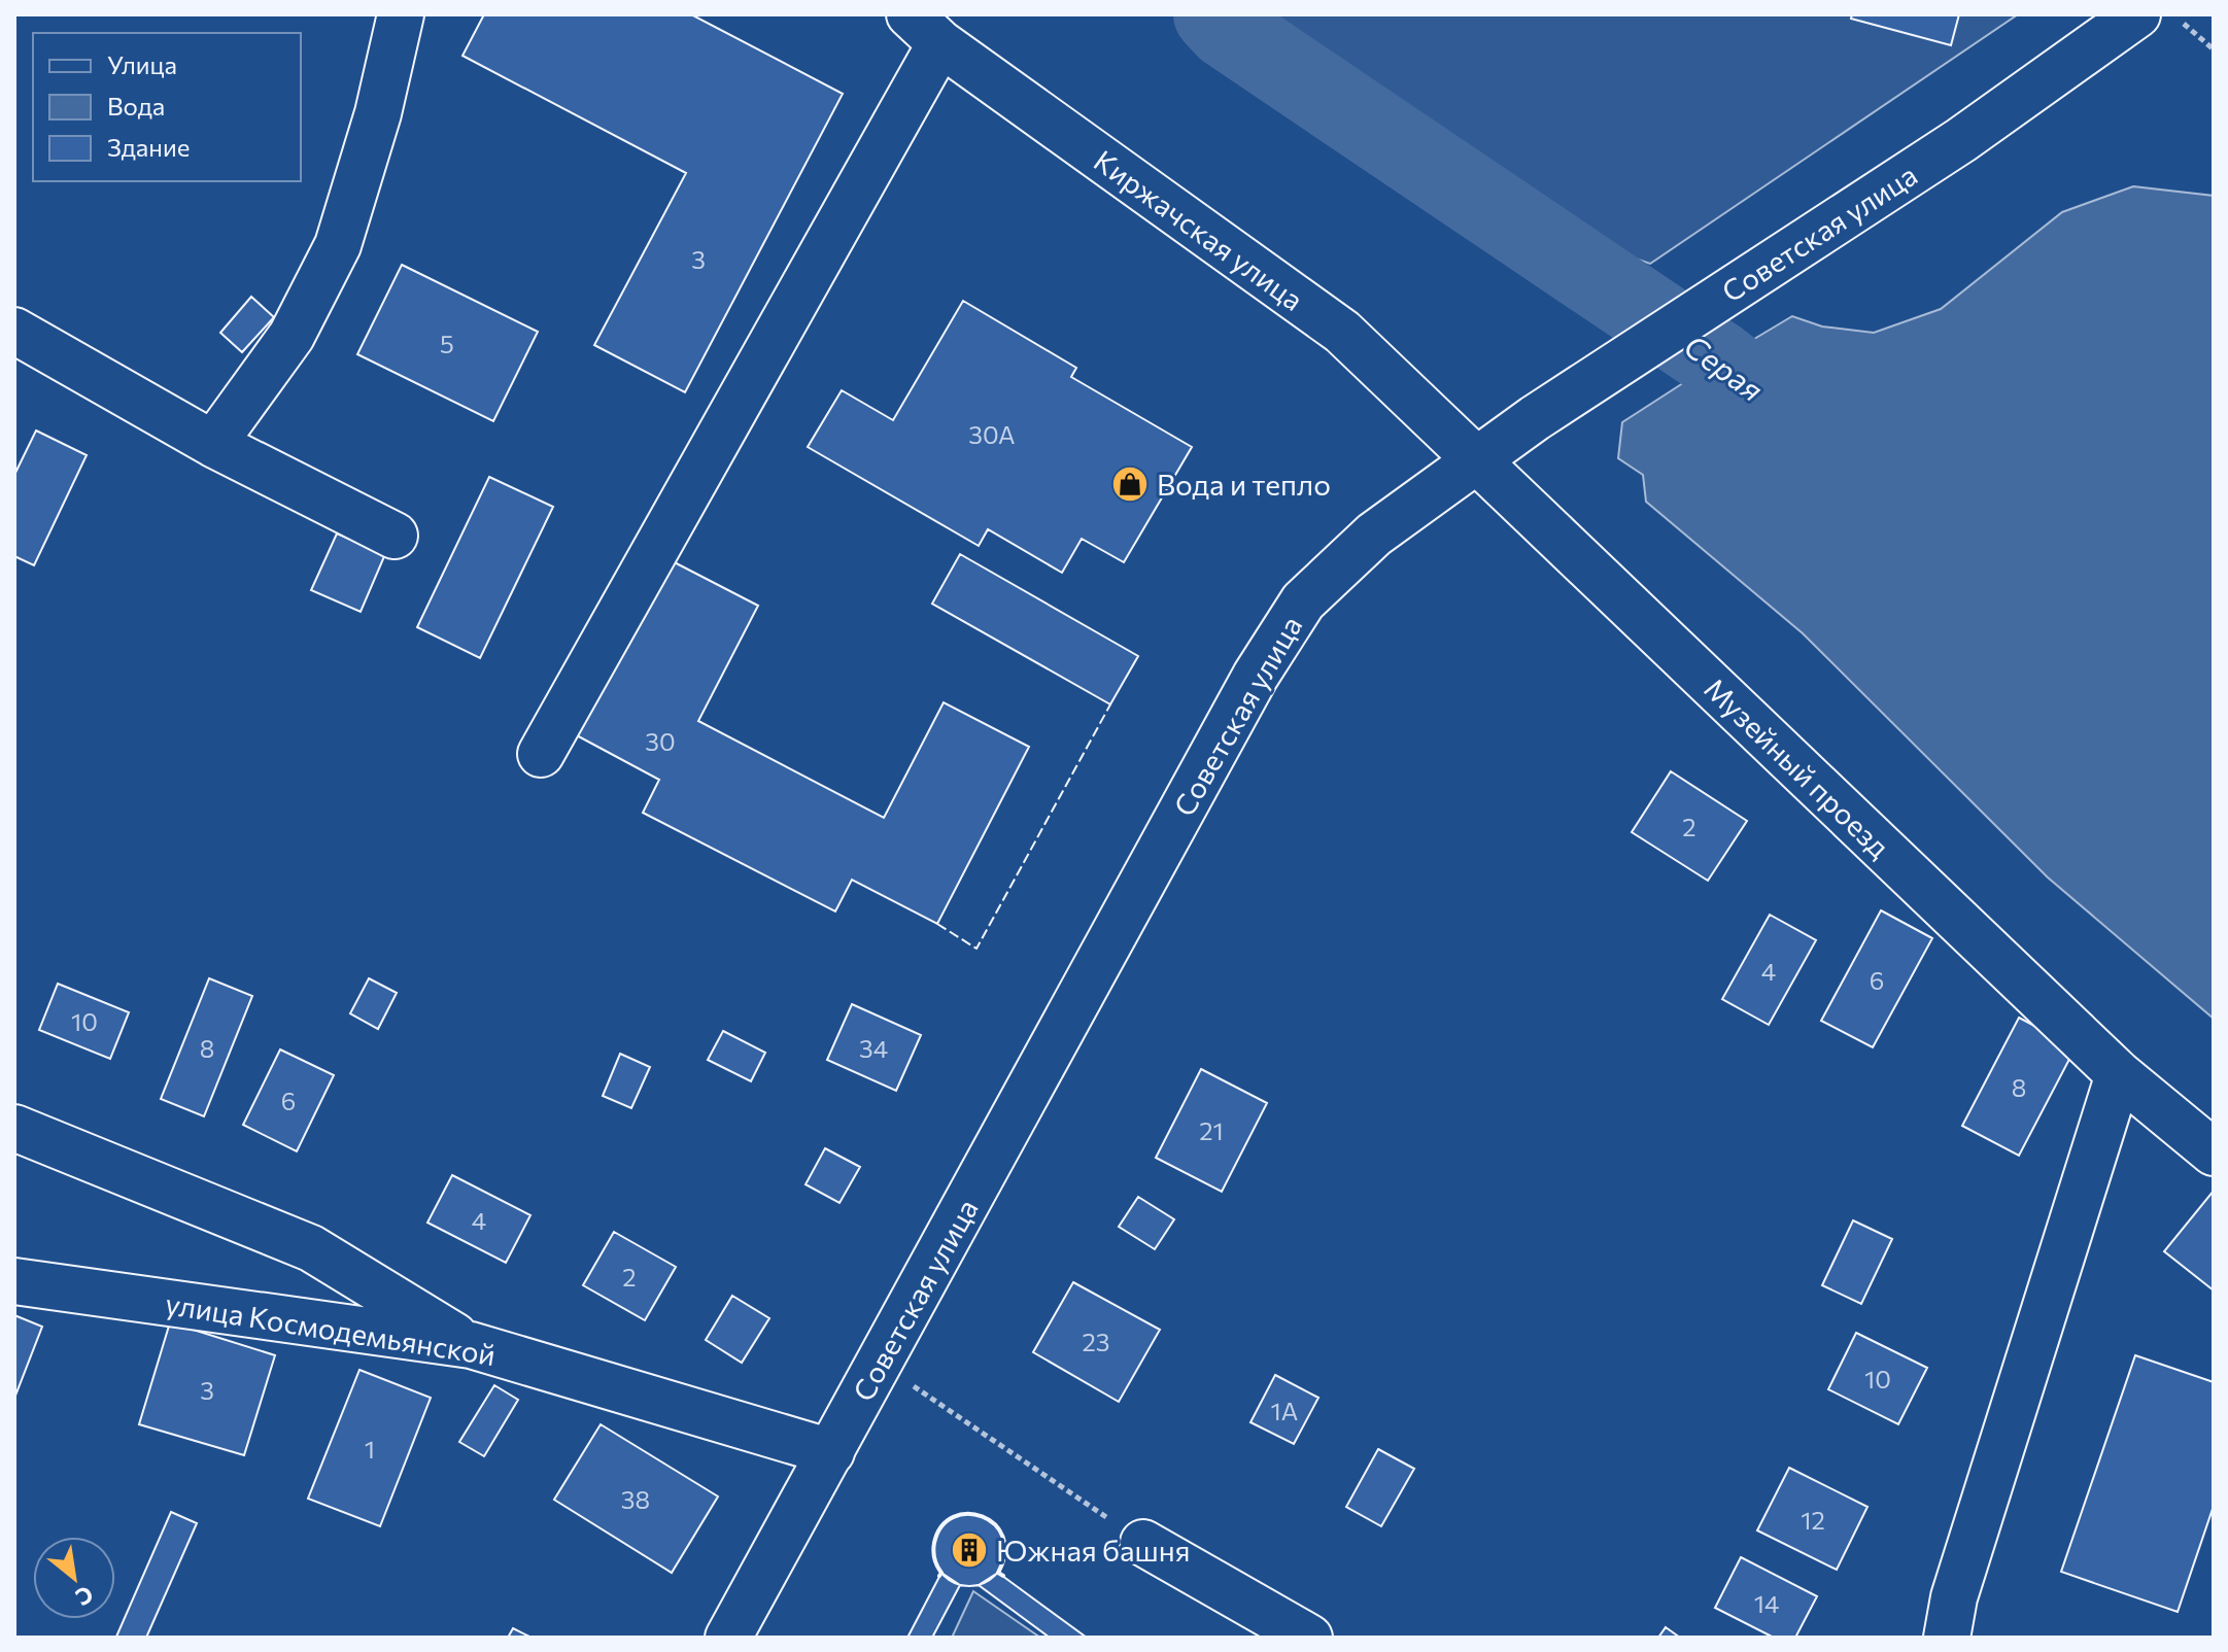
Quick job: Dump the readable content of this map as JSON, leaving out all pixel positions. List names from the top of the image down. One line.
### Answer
{"streets":{"street":["Киржачская улица","Советская улица","Музейный проезд","улица Космодемьянской"]},"crossings":[["Киржачская улица","Советская улица"],["Киржачская улица","Музейный проезд"],["Советская улица","Музейный проезд"],["Советская улица","улица Космодемьянской"]],"water":["Серая"],"places":{"shop":["Вода и тепло"],"building":["Южная башня"]},"house_numbers":["3","5","30А","30","2","4","6","10","8","34","8","6","21","4","2","23","10","3","1А","1","38","12","14"],"legend":["Улица","Вода","Здание"],"north":"bottom right"}
